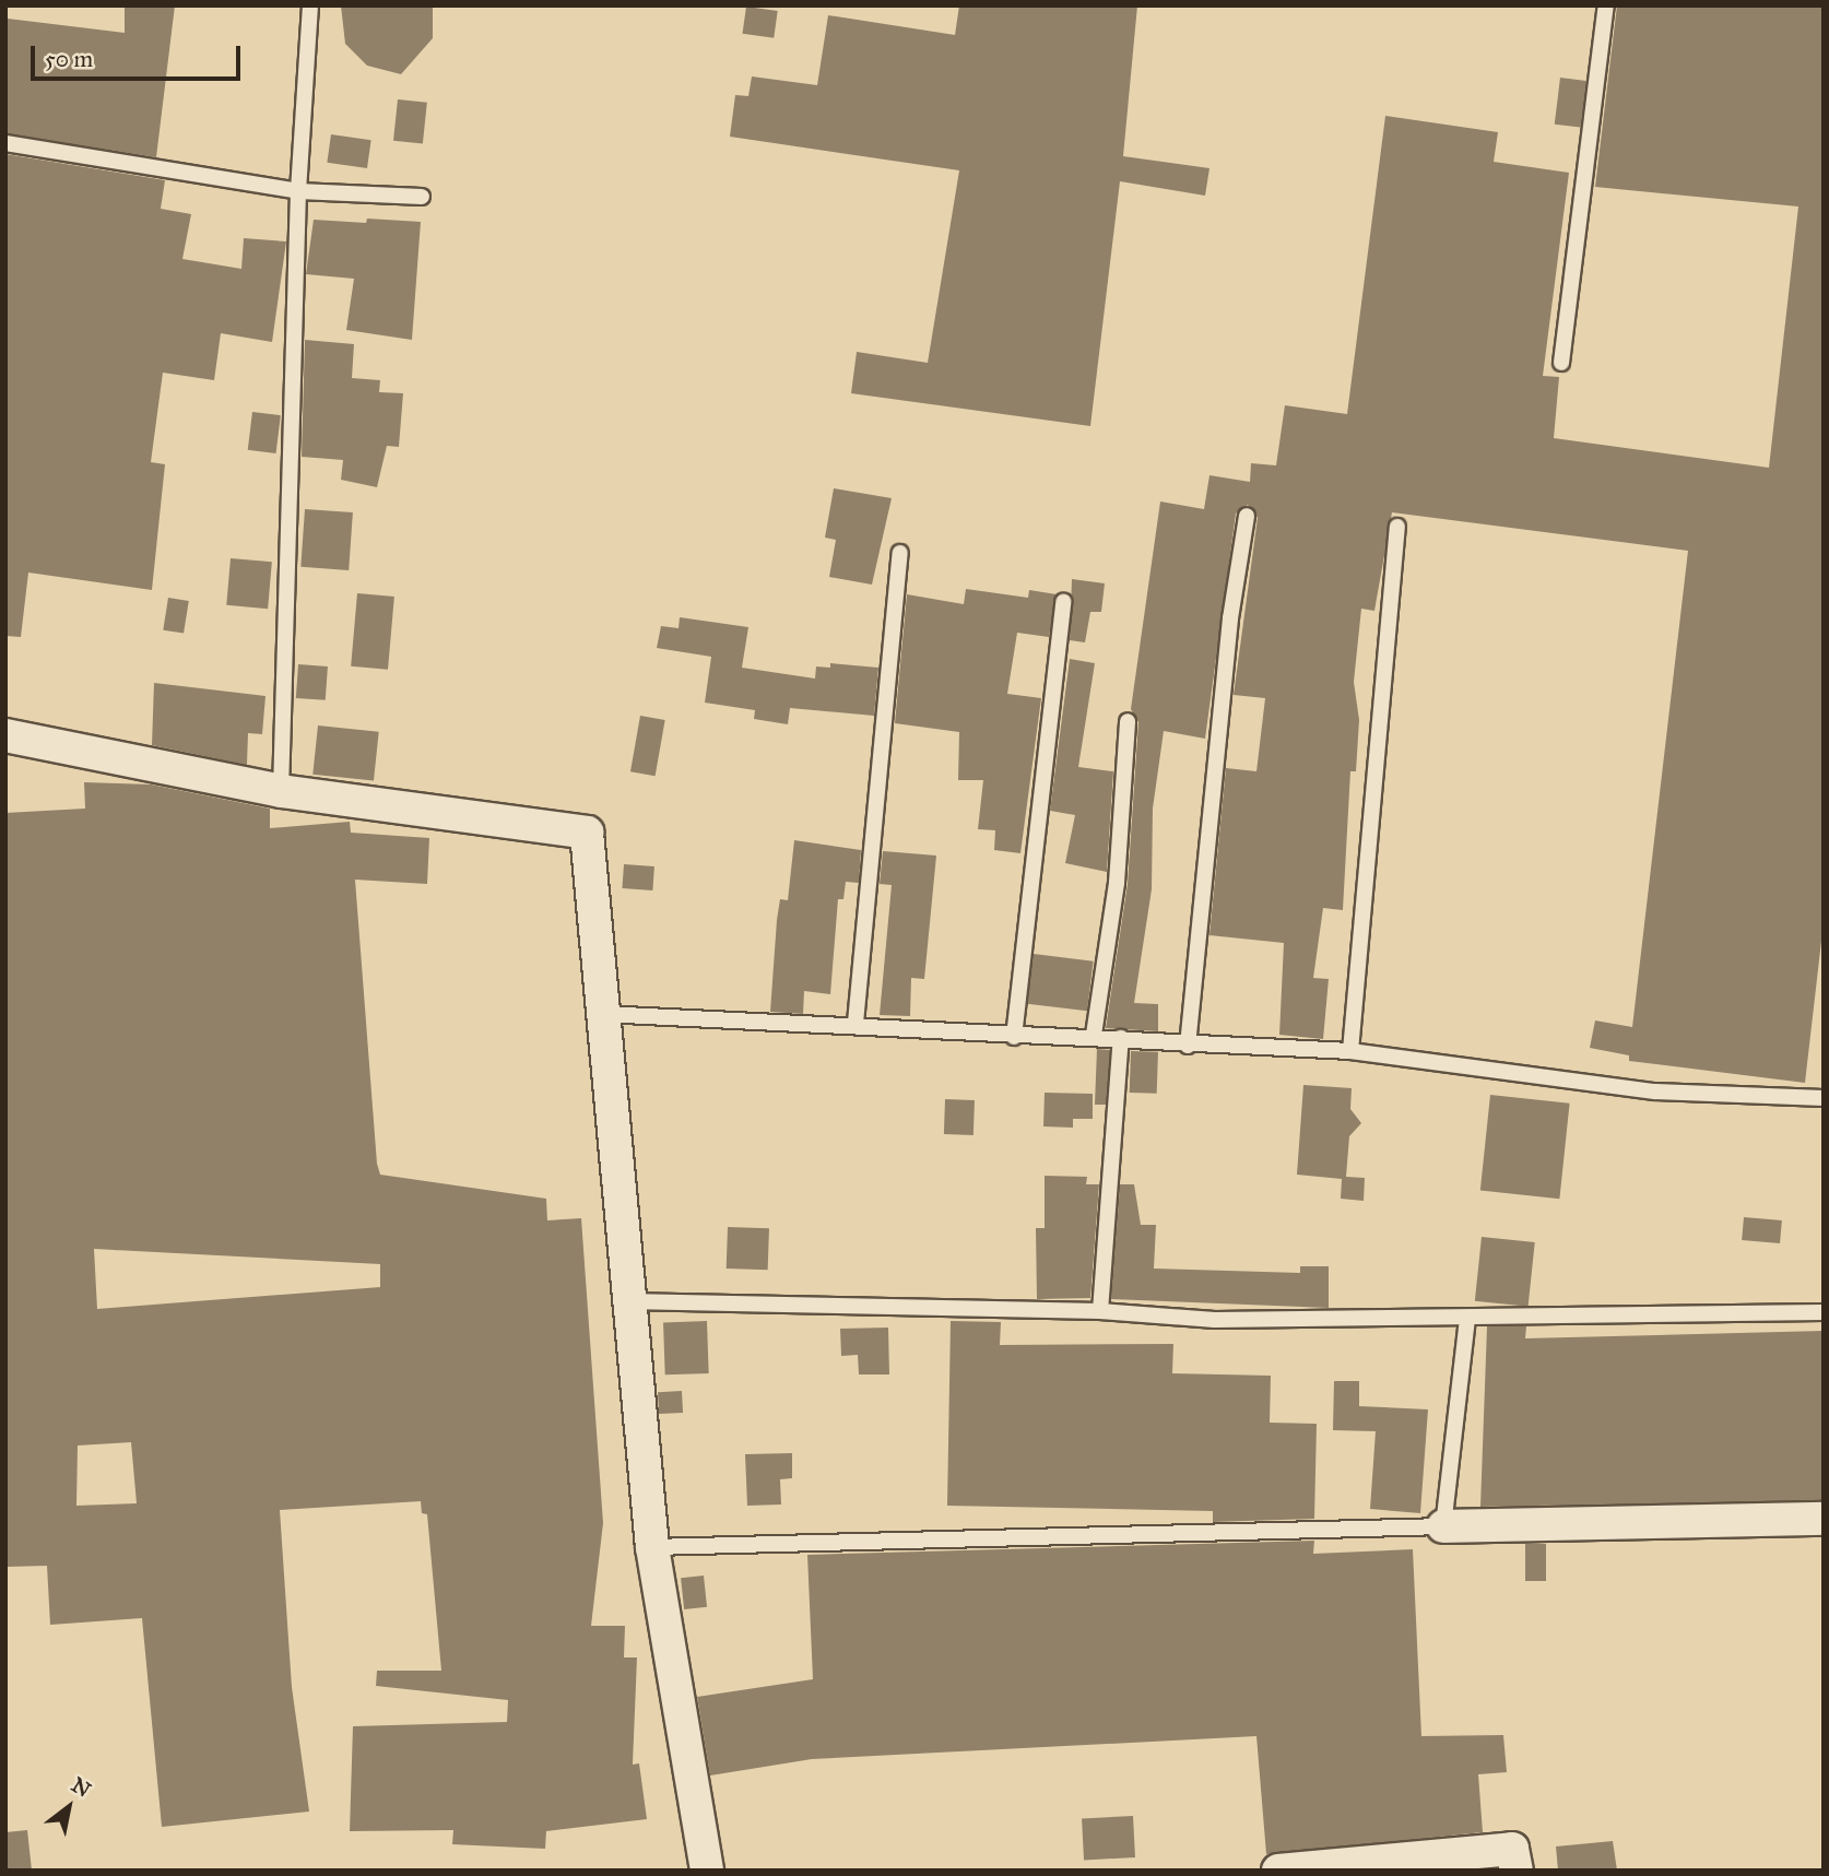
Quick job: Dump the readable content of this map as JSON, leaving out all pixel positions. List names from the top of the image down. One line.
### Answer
{"scale_bar":"50 m","north":"top right"}
